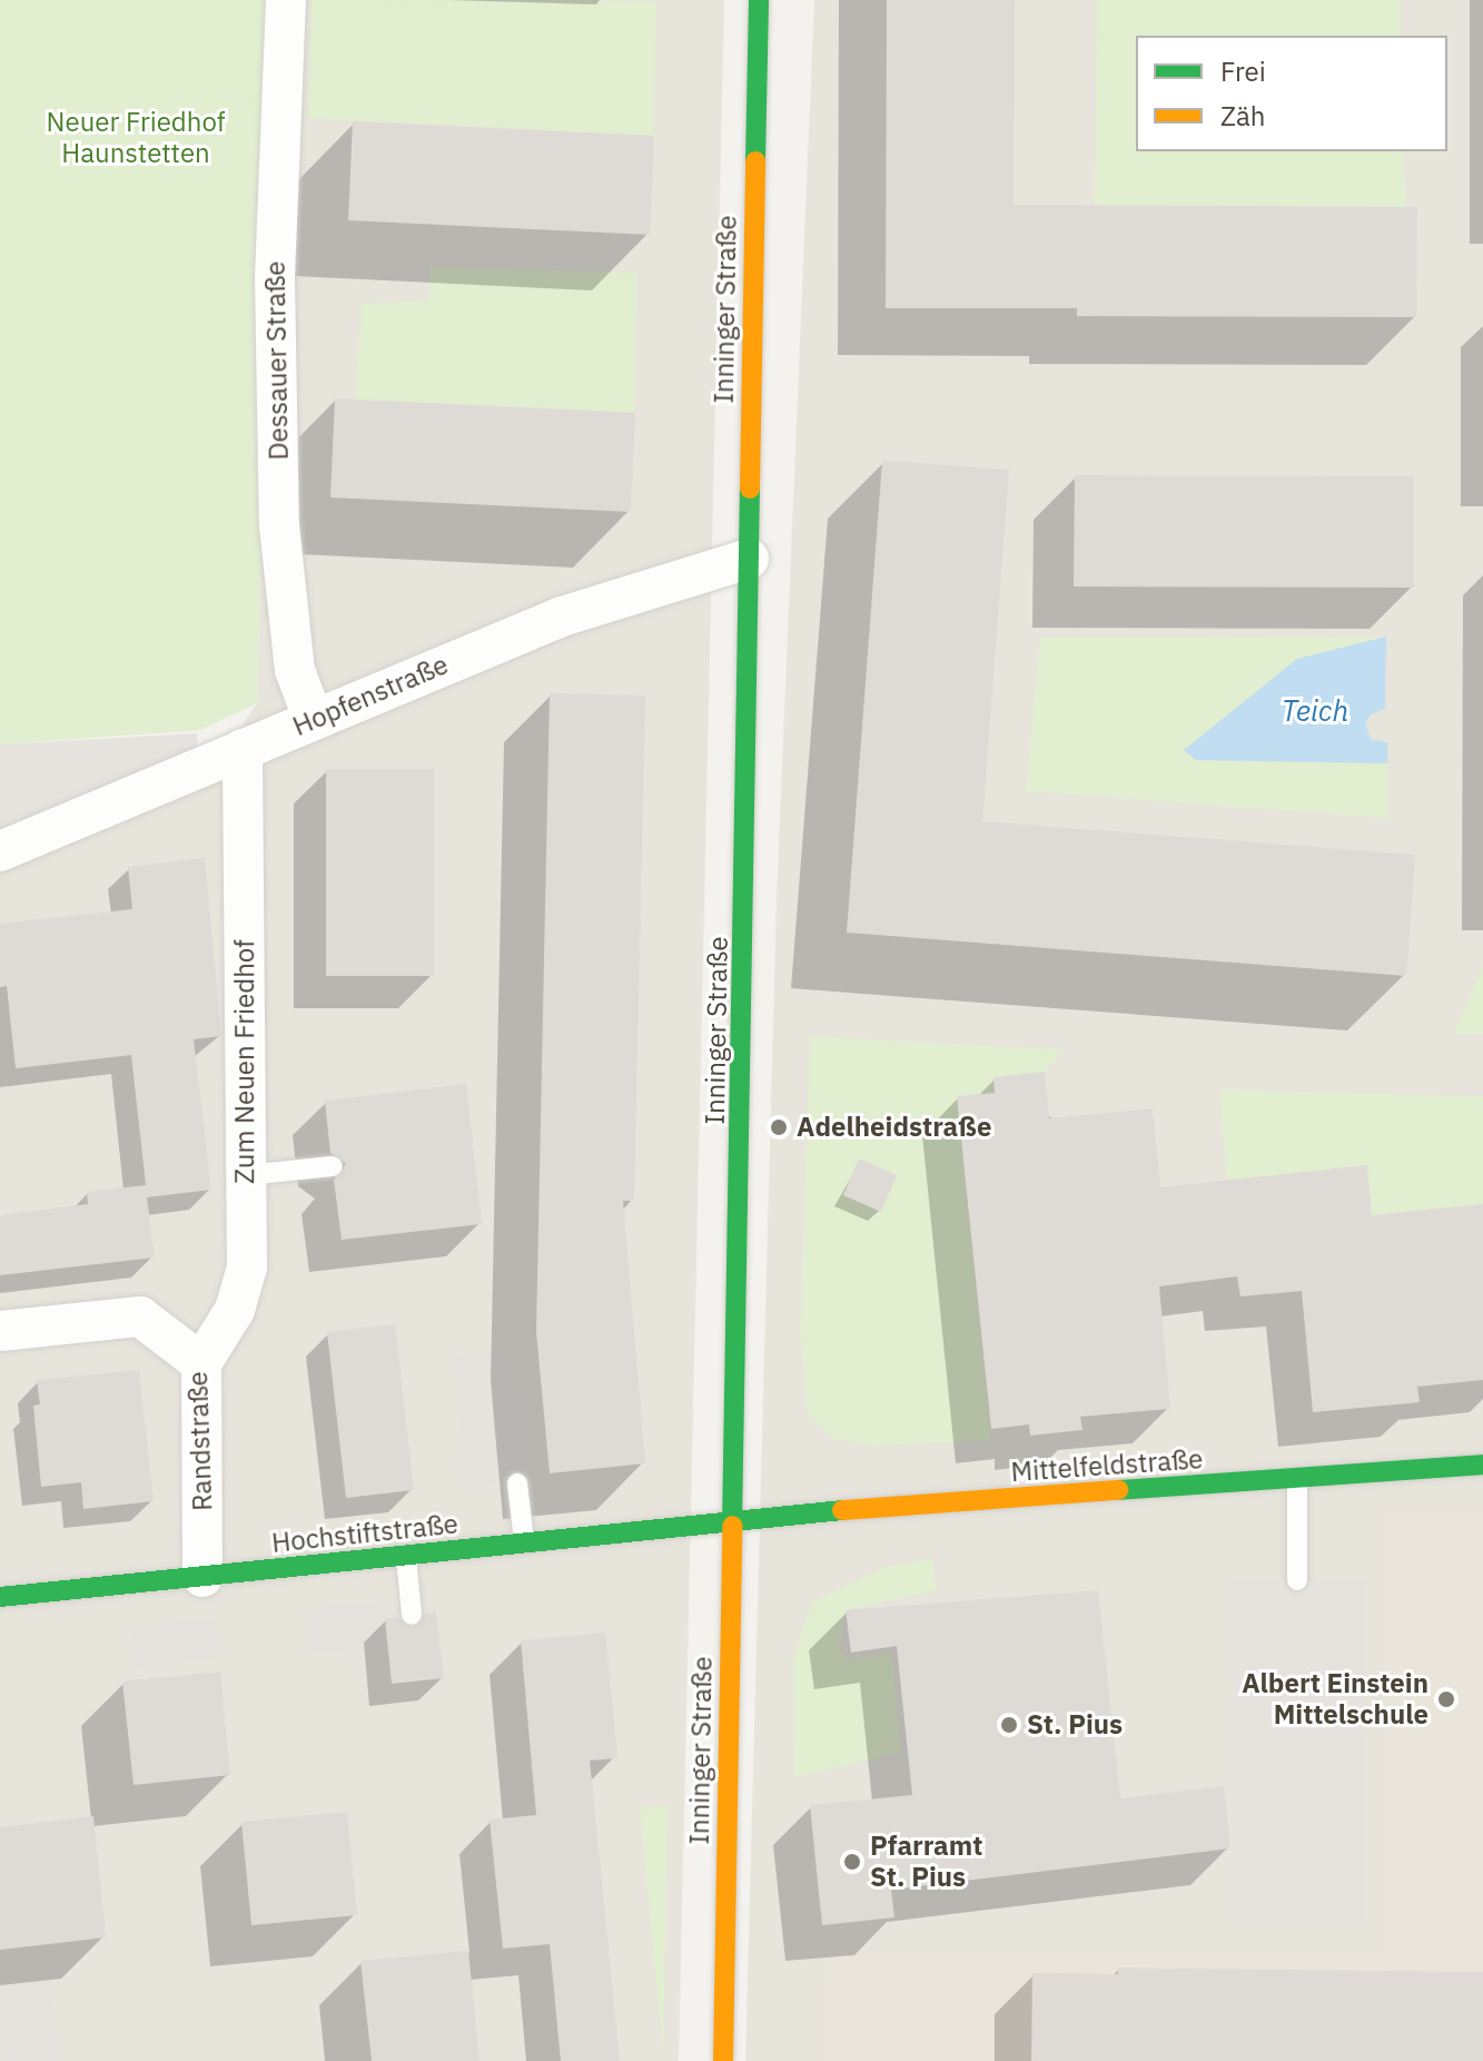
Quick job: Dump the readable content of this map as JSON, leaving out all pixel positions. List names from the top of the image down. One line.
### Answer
{"streets":{"main road":["Inninger Straße","Mittelfeldstraße","Hochstiftstraße"],"street":["Dessauer Straße","Hopfenstraße","Zum Neuen Friedhof","Randstraße"]},"crossings":[["Inninger Straße","Hopfenstraße"],["Inninger Straße","Mittelfeldstraße"],["Inninger Straße","Hochstiftstraße"],["Dessauer Straße","Hopfenstraße"],["Hopfenstraße","Zum Neuen Friedhof"],["Zum Neuen Friedhof","Randstraße"],["Randstraße","Hochstiftstraße"],["Mittelfeldstraße","Hochstiftstraße"]],"water":["Teich"],"parks":["Neuer Friedhof Haunstetten"],"places":["Adelheidstraße","Albert Einstein Mittelschule","St. Pius","Pfarramt St. Pius"],"legend":["Frei","Zäh"]}
